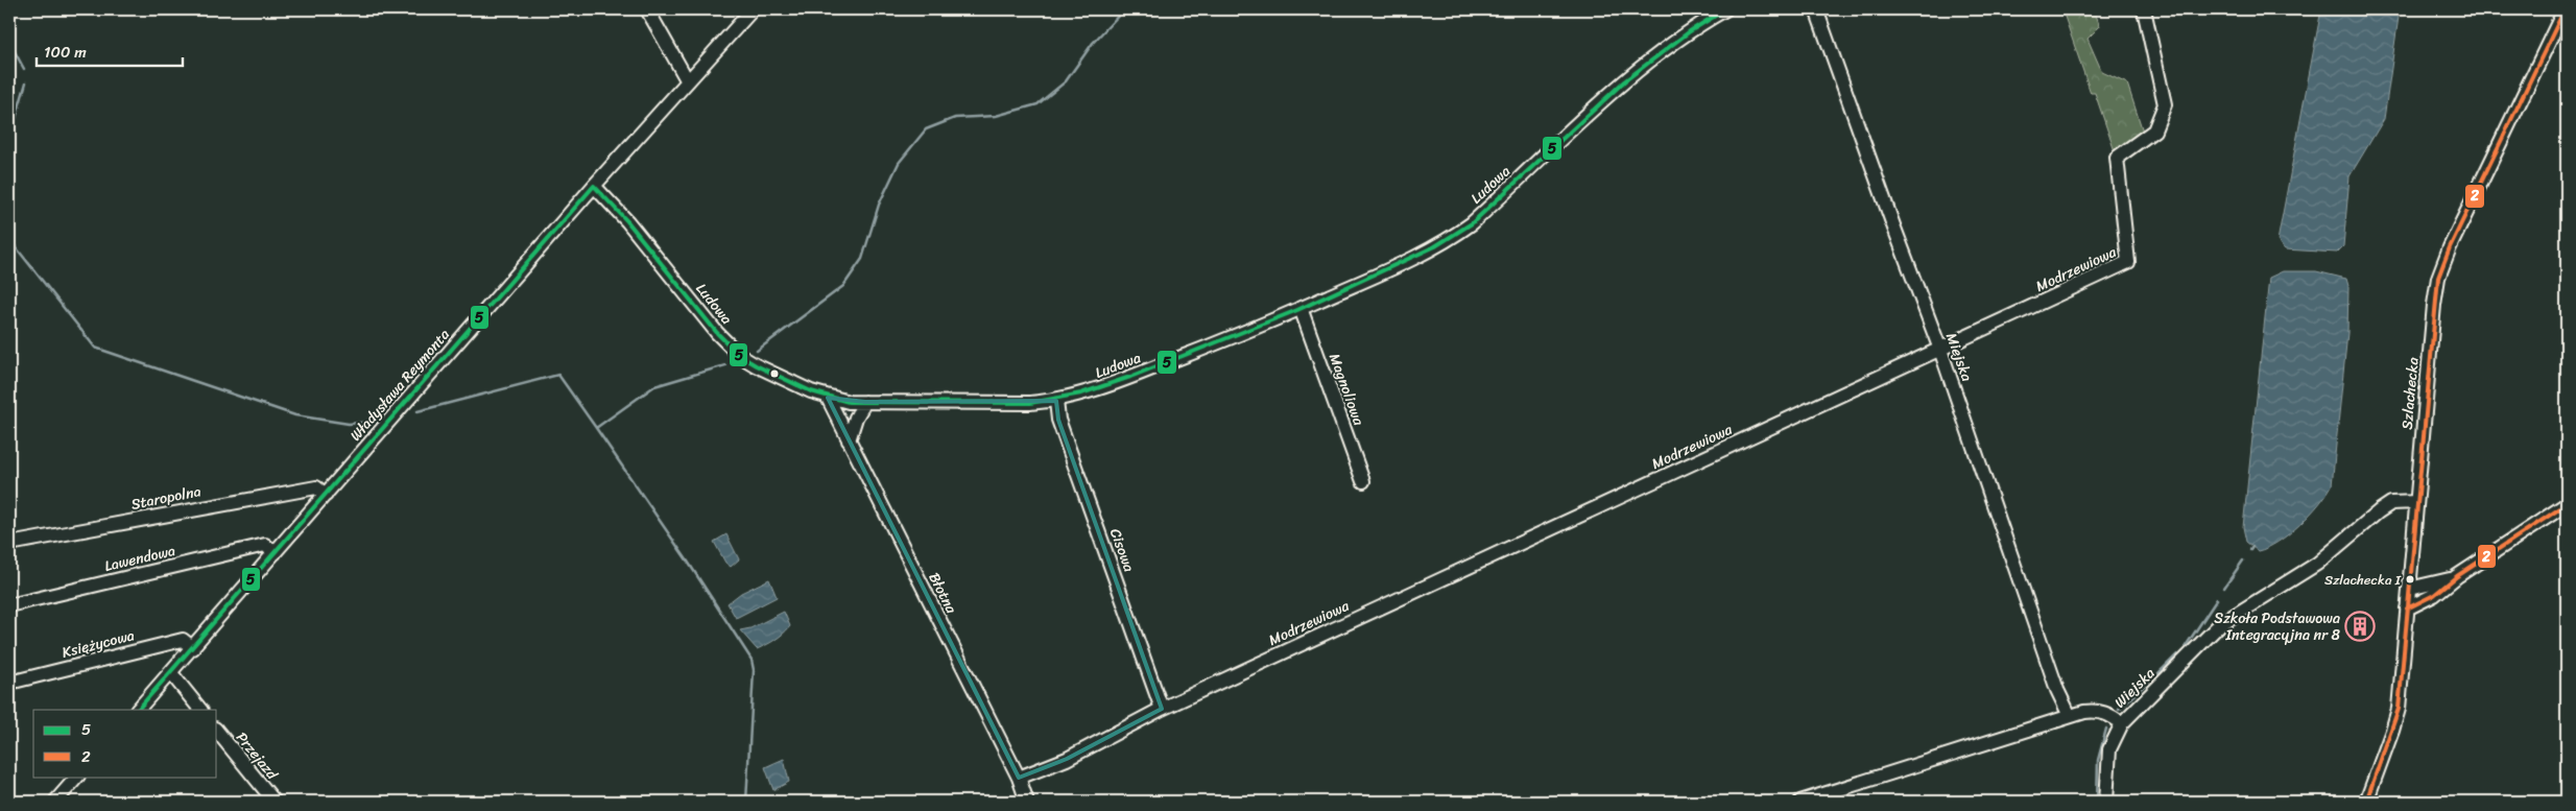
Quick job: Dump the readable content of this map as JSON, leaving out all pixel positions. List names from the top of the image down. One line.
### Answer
{"streets":{"street":["Ludowa","Modrzewiowa","Miejska","Władysława Reymonta","Magnoliowa","Szlachecka","Staropolna","Cisowa","Lawendowa","Błotna","Księżycowa","Wiejska","Przejazd"]},"crossings":[["Ludowa","Władysława Reymonta"],["Ludowa","Magnoliowa"],["Ludowa","Cisowa"],["Ludowa","Błotna"],["Modrzewiowa","Miejska"],["Modrzewiowa","Cisowa"],["Modrzewiowa","Błotna"],["Miejska","Wiejska"],["Władysława Reymonta","Staropolna"],["Władysława Reymonta","Lawendowa"],["Władysława Reymonta","Księżycowa"],["Szlachecka","Wiejska"]],"places":{"other":["Szlachecka I"],"building":["Szkoła Podstawowa Integracyjna nr 8"]},"lines":["transit line 5","transit line 2"],"legend":["5","2"],"scale_bar":"100 m"}
